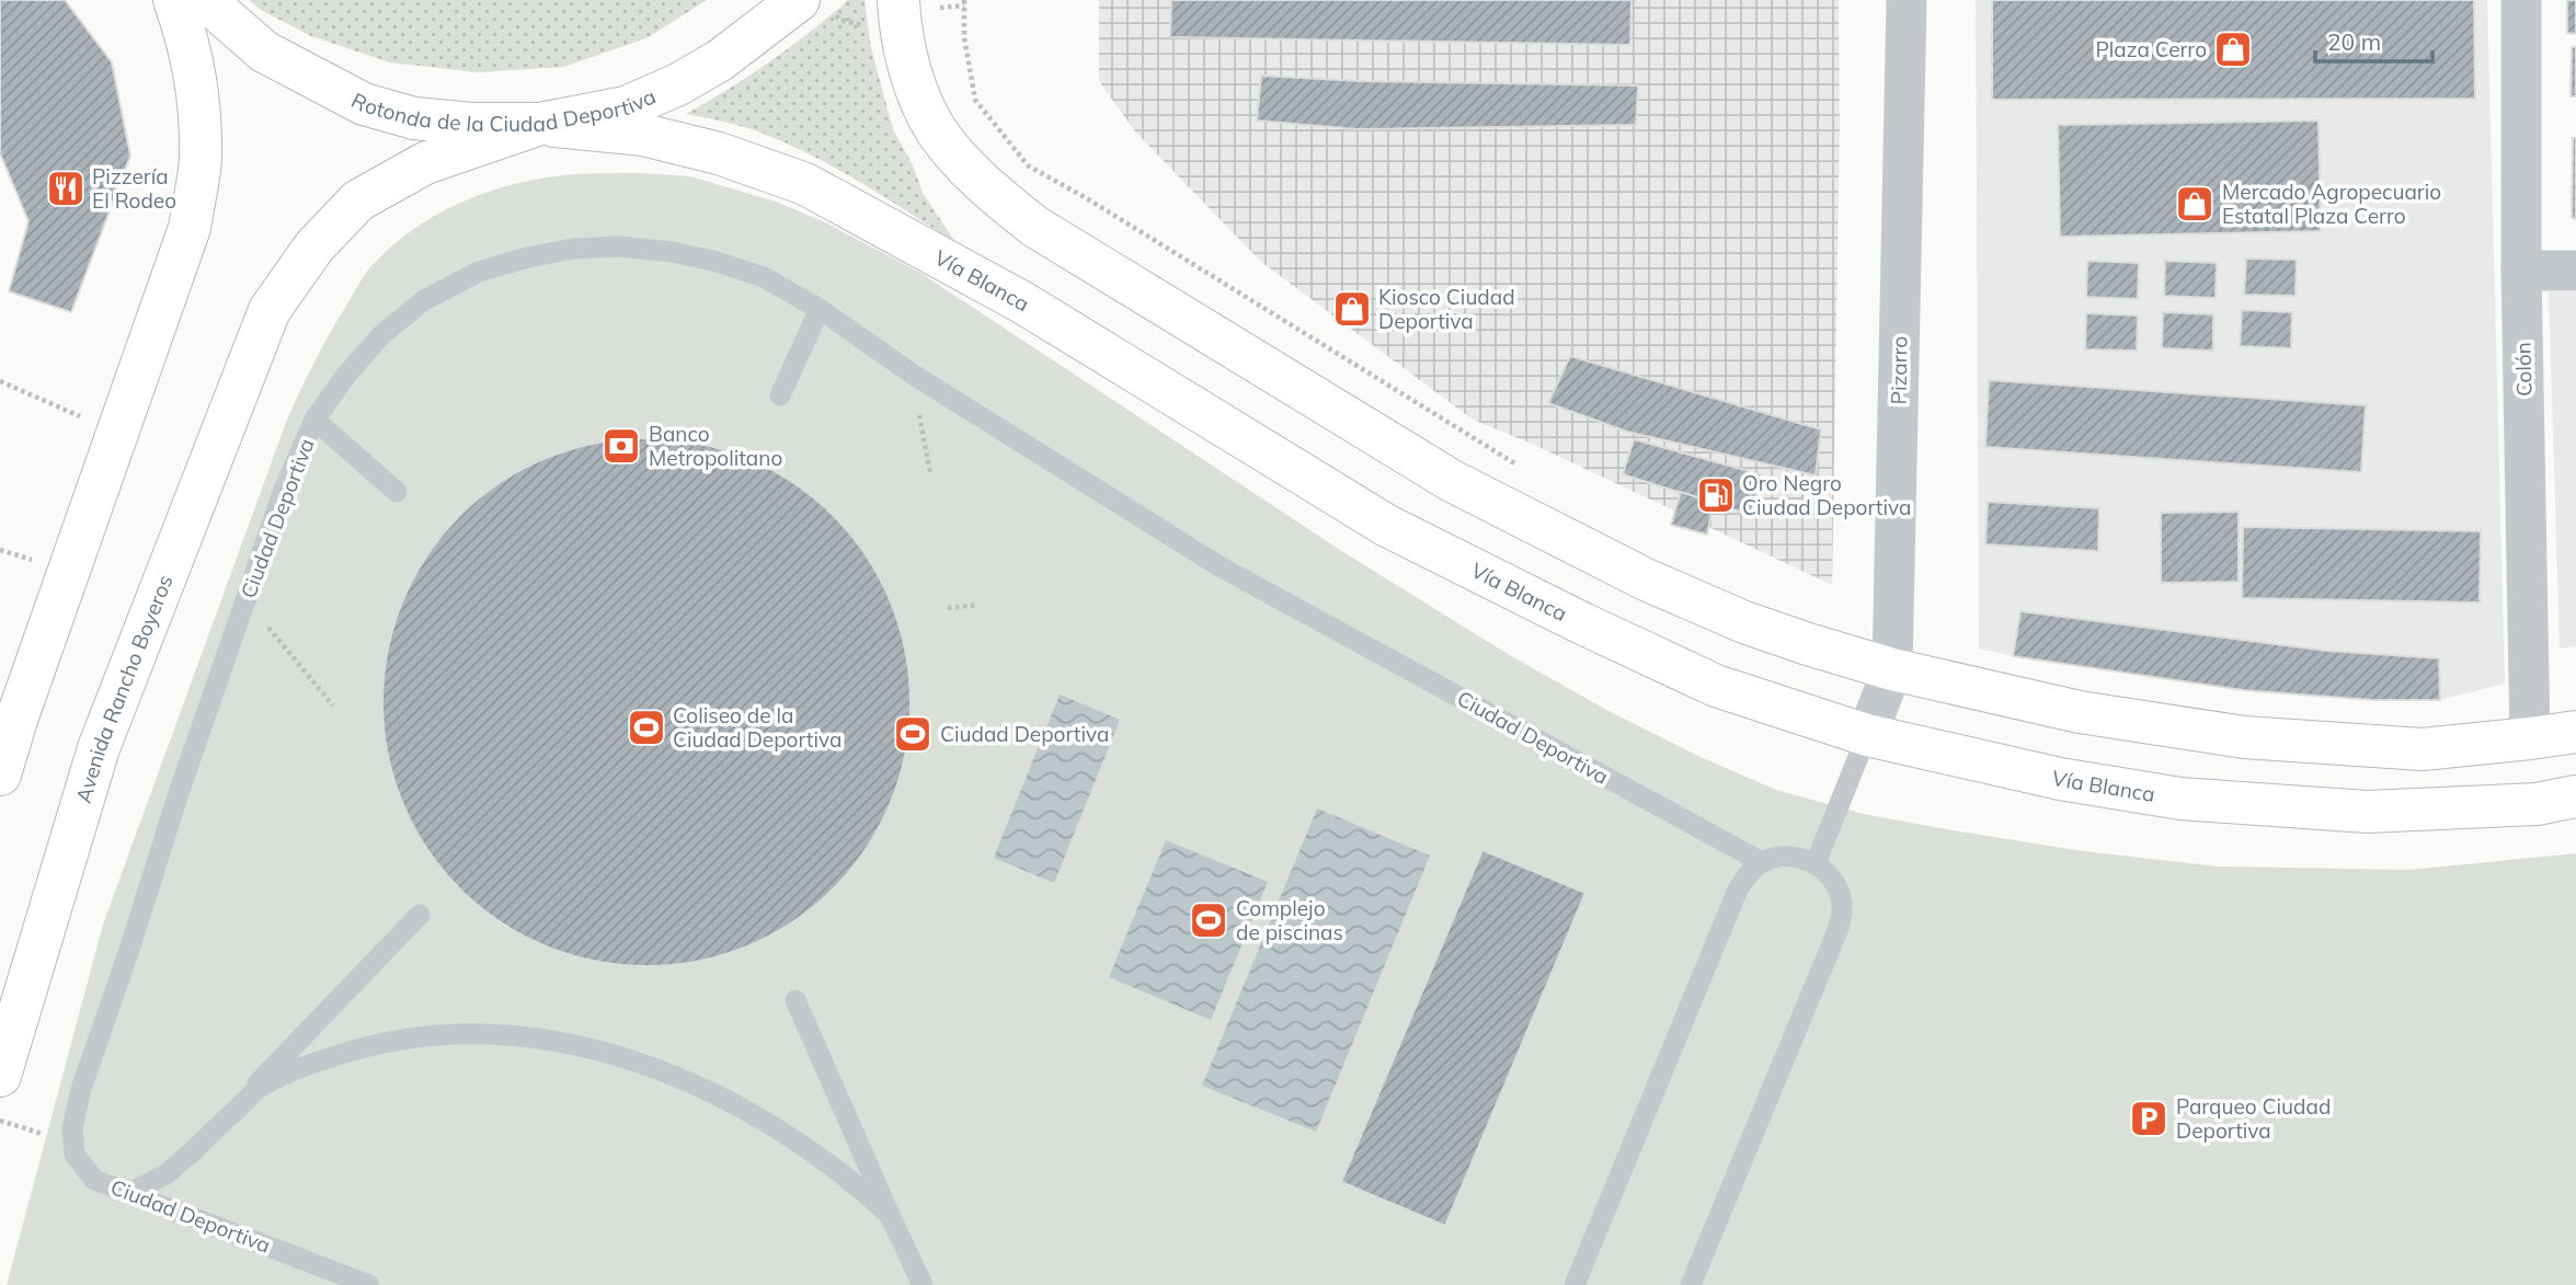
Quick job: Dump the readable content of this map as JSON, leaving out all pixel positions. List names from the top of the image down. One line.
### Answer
{"streets":{"main road":["Rotonda de la Ciudad Deportiva","Vía Blanca","Avenida Rancho Boyeros"],"street":["Colón","Pizarro"],"lane":["Ciudad Deportiva"]},"crossings":[["Rotonda de la Ciudad Deportiva","Vía Blanca"],["Rotonda de la Ciudad Deportiva","Avenida Rancho Boyeros"],["Vía Blanca","Pizarro"],["Vía Blanca","Avenida Rancho Boyeros"]],"places":{"shop":["Plaza Cerro","Mercado Agropecuario Estatal Plaza Cerro","Kiosco Ciudad Deportiva"],"restaurant":["Pizzería El Rodeo"],"bank":["Banco Metropolitano"],"fuel station":["Oro Negro Ciudad Deportiva"],"sports":["Coliseo de la Ciudad Deportiva","Ciudad Deportiva","Complejo de piscinas"],"parking":["Parqueo Ciudad Deportiva"]},"scale_bar":"20 m"}
